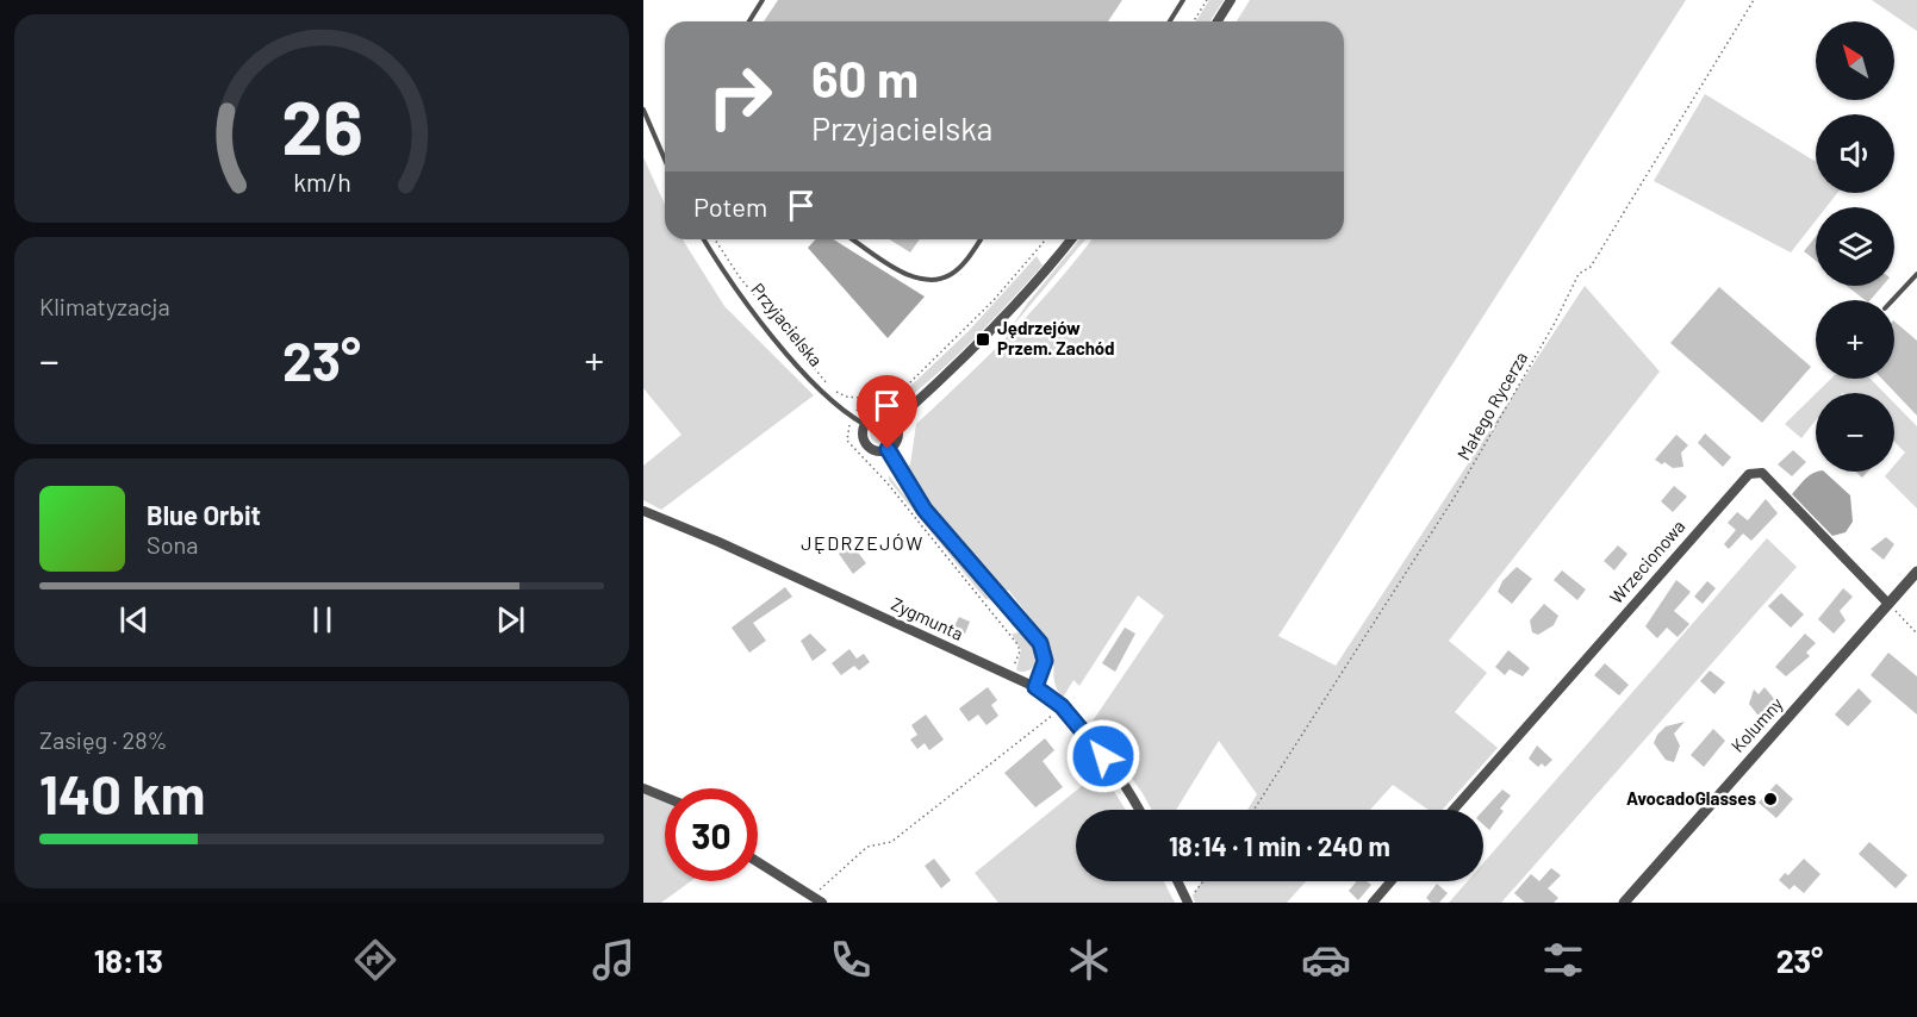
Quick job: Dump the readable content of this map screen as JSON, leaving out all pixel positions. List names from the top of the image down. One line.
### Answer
{"streets":{"street":["Wrzecionowa","Zygmunta","Kolumny"],"lane":["Przyjacielska"],"path":["Małego Rycerza"]},"crossings":[["Wrzecionowa","Kolumny"]],"districts":["JĘDRZEJÓW"],"places":{"transit":["Jędrzejów Przem. Zachód"],"other":["AvocadoGlasses"]},"north":"top left","page":{"map_buttons":["+","−"],"turn":["60 m","Przyjacielska"],"then":"Potem","tile":["Klimatyzacja",["Zasięg · 28%","140 km"]],"heat":["−","23°","+"],"song":["Blue Orbit","Sona"],"limit":"30","trip":"18:14 · 1 min · 240 m","tabs":["18:13","23°"],"gauge":["26","km/h"]}}
